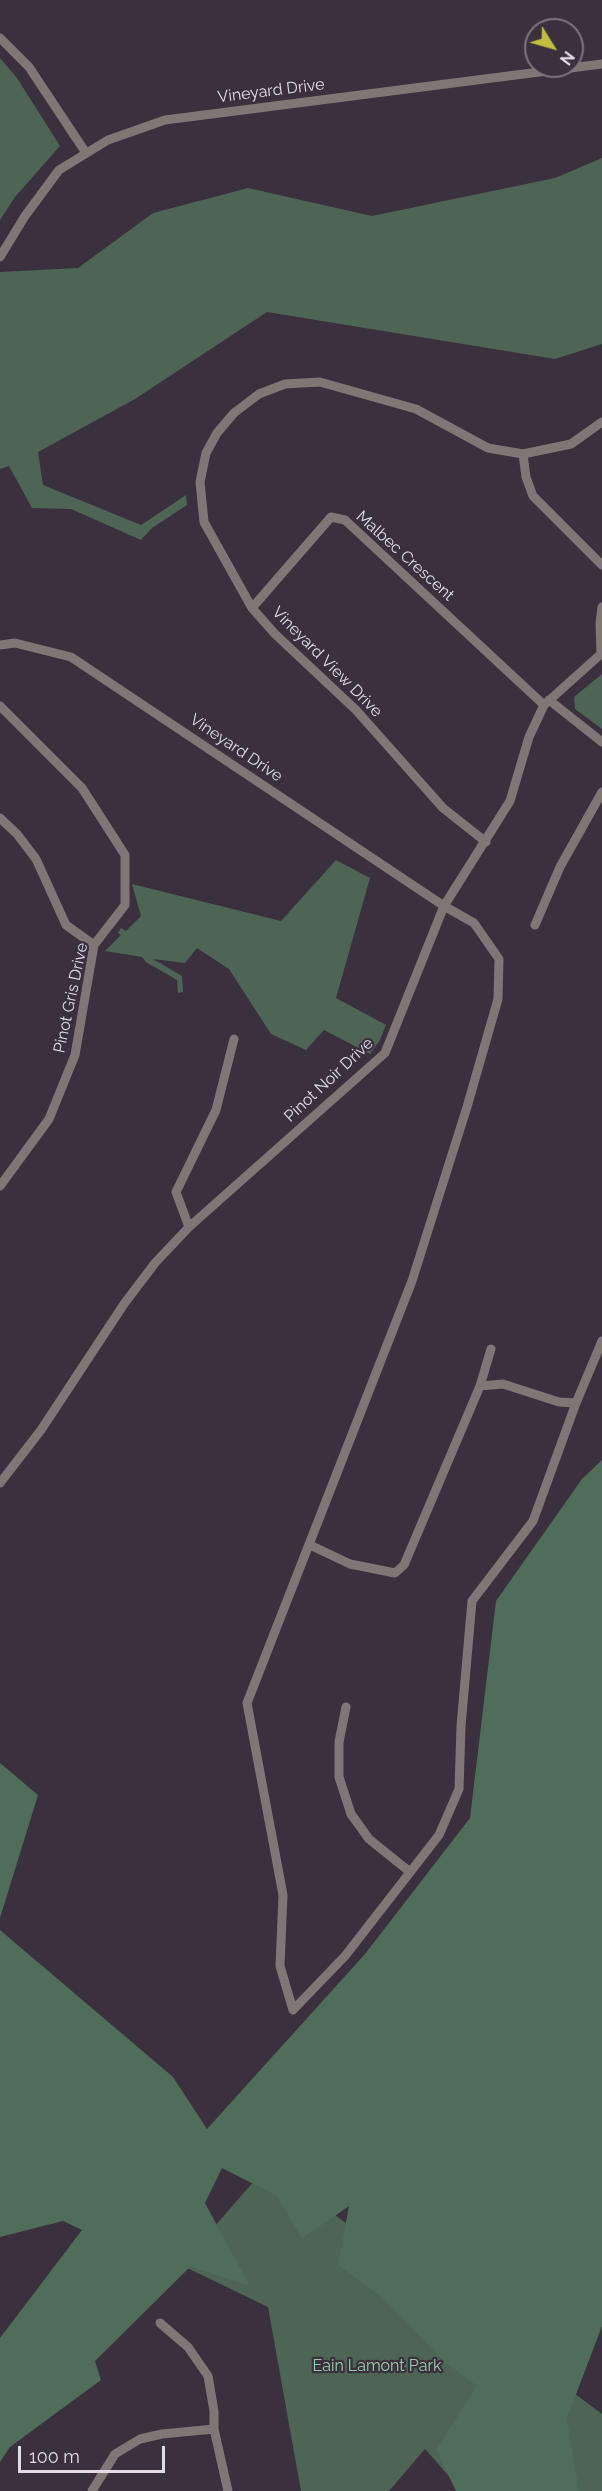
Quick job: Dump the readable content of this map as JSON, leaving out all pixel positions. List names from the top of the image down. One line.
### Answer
{"streets":{"street":["Vineyard Drive","Malbec Crescent","Vineyard View Drive","Pinot Gris Drive","Pinot Noir Drive"]},"crossings":[["Vineyard Drive","Pinot Noir Drive"],["Malbec Crescent","Vineyard View Drive"],["Malbec Crescent","Pinot Noir Drive"],["Vineyard View Drive","Pinot Noir Drive"]],"parks":["Eain Lamont Park"],"scale_bar":"100 m","north":"bottom right"}
